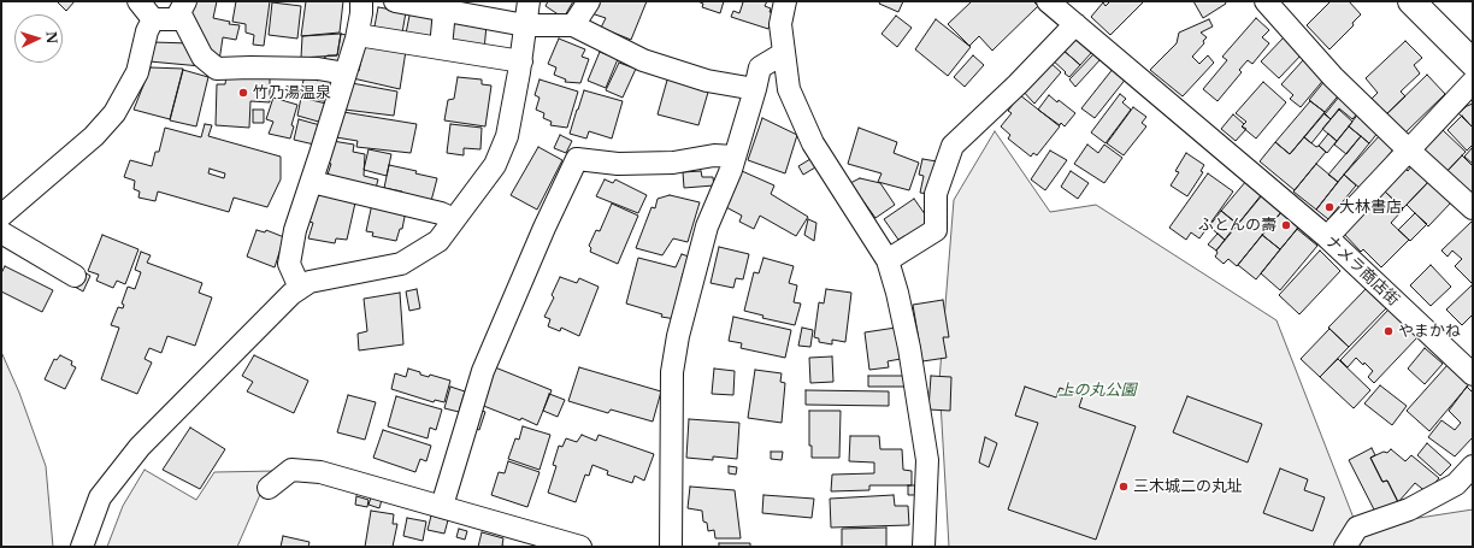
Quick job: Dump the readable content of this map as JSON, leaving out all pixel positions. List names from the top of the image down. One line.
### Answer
{"streets":{"street":["ナメラ商店街"]},"parks":["上の丸公園"],"places":["竹乃湯温泉","大林書店","ふとんの壽","やまかね","三木城二の丸址"],"north":"right"}
